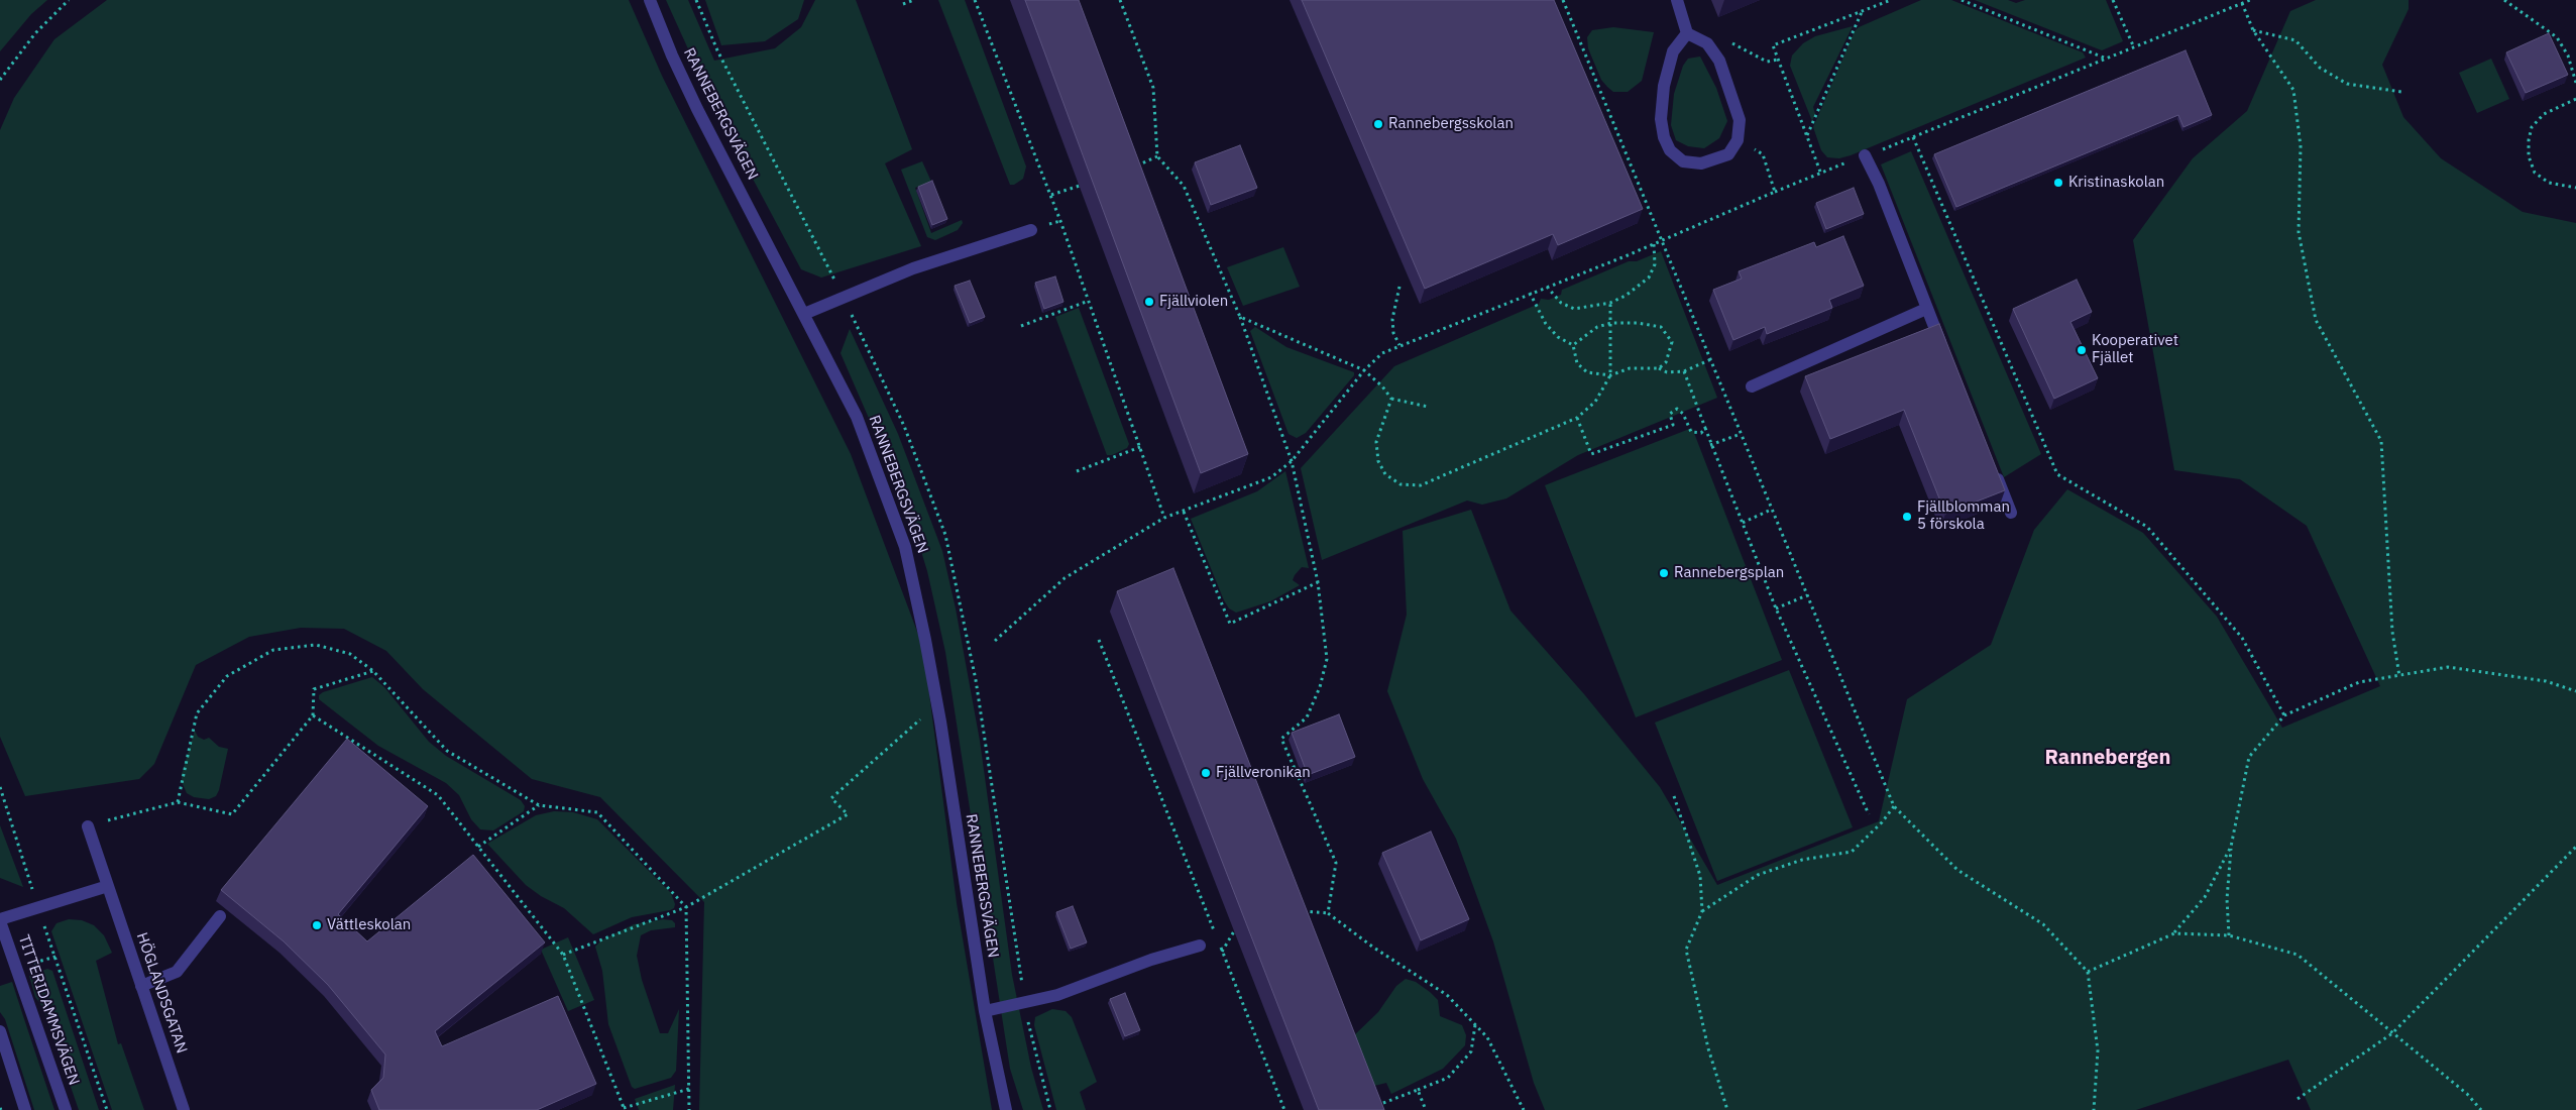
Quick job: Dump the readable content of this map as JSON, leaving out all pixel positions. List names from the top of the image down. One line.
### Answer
{"streets":{"street":["RANNEBERGSVÄGEN","HÖGLANDSGATAN","TITTERIDAMMSVÄGEN"]},"districts":["Rannebergen"],"places":["Rannebergsskolan","Kristinaskolan","Fjällviolen","Kooperativet Fjället","Fjällblomman 5 förskola","Rannebergsplan","Fjällveronikan","Vättleskolan"]}
